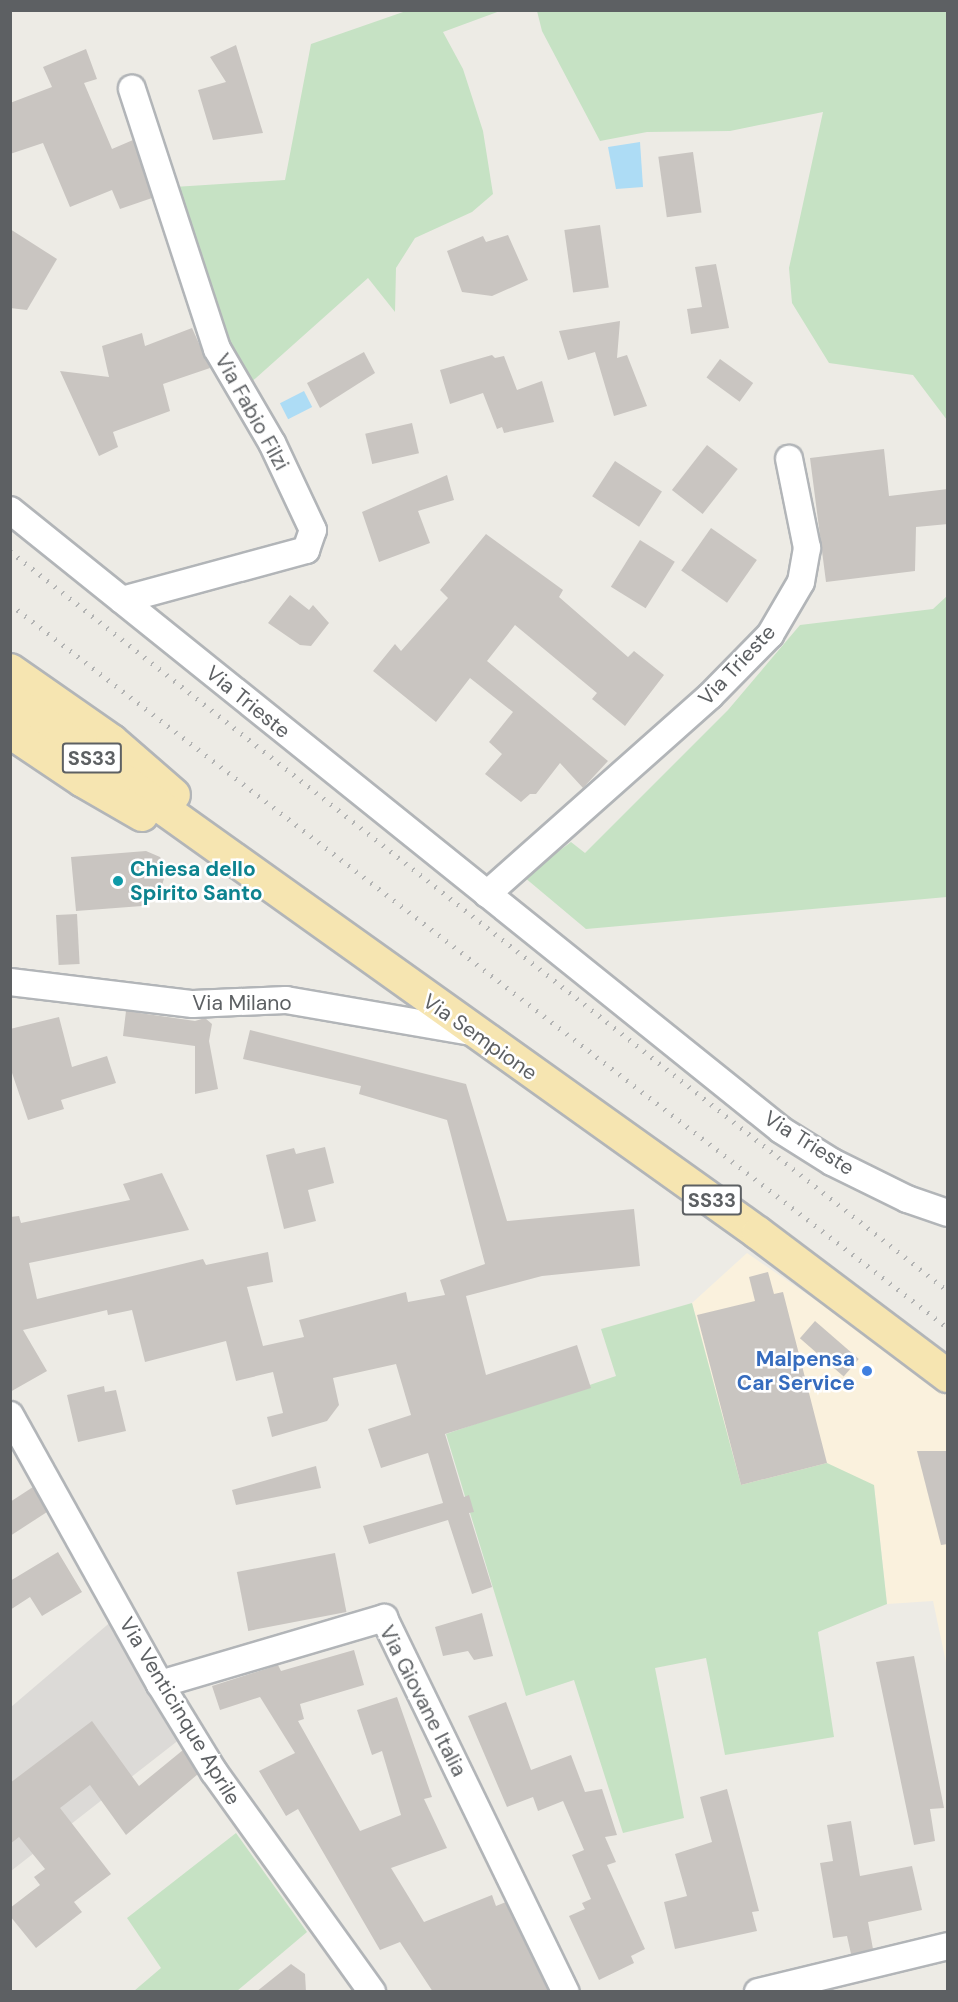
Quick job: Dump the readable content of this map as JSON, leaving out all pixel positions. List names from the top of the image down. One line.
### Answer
{"streets":{"main road":["SS33","Via Sempione"],"street":["Via Fabio Filzi","Via Trieste","Via Milano","Via Giovane Italia","Via Venticinque Aprile"]},"crossings":[["Via Fabio Filzi","Via Trieste"],["Via Milano","Via Sempione"],["Via Giovane Italia","Via Venticinque Aprile"]],"places":["Chiesa dello Spirito Santo","Malpensa Car Service"]}
